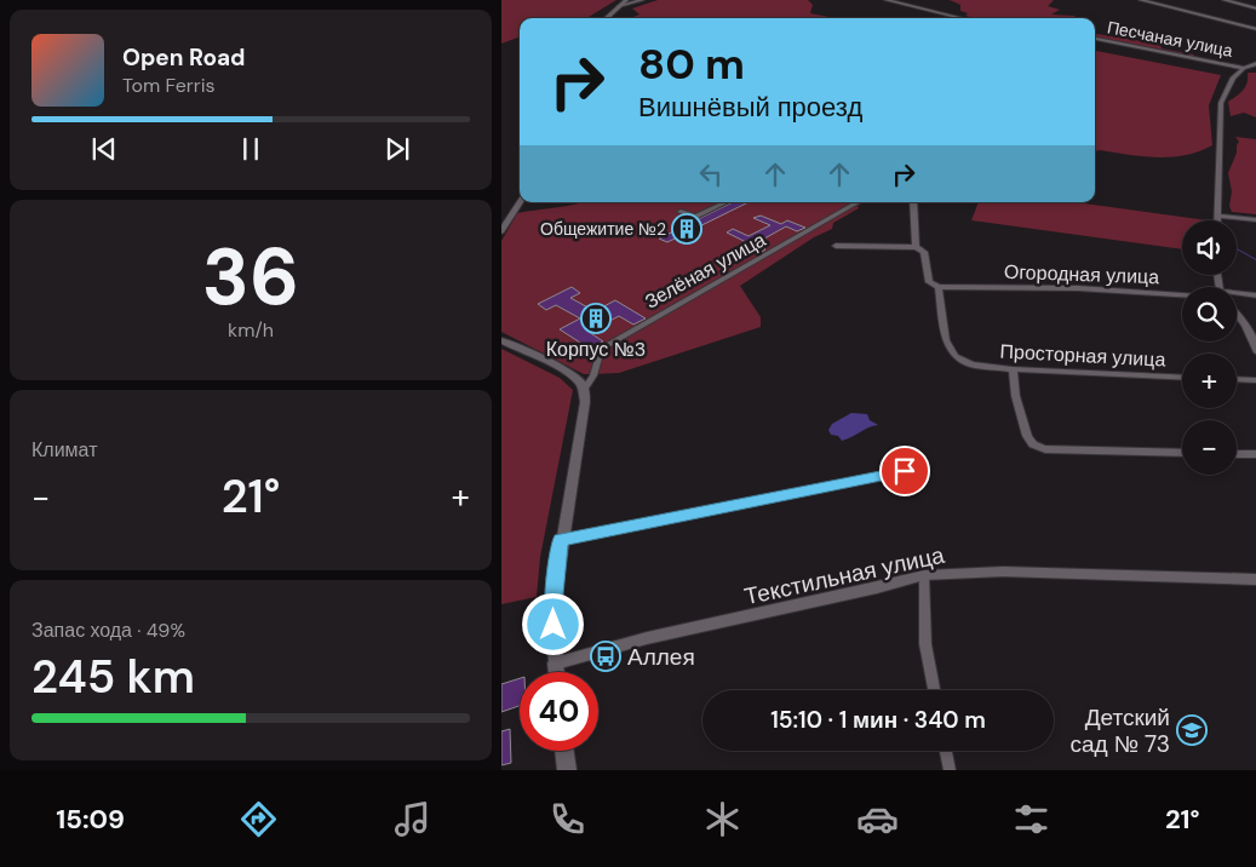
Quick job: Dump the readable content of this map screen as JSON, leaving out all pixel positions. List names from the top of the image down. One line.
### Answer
{"streets":{"street":["Песчаная улица","Зелёная улица","Огородная улица","Просторная улица","Текстильная улица"]},"crossings":[["Огородная улица","Просторная улица"]],"places":{"building":["Общежитие №2","Корпус №3"],"bus stop":["Аллея"],"school or university":["Детский сад № 73"]},"page":{"turn":["80 m","Вишнёвый проезд"],"song":["Open Road","Tom Ferris"],"tile":[["36","km/h"],"Климат",["Запас хода · 49%","245 km"]],"map_buttons":["+","−"],"heat":["−","21°","+"],"limit":"40","trip":"15:10 · 1 мин · 340 m","tabs":["15:09","21°"]}}
